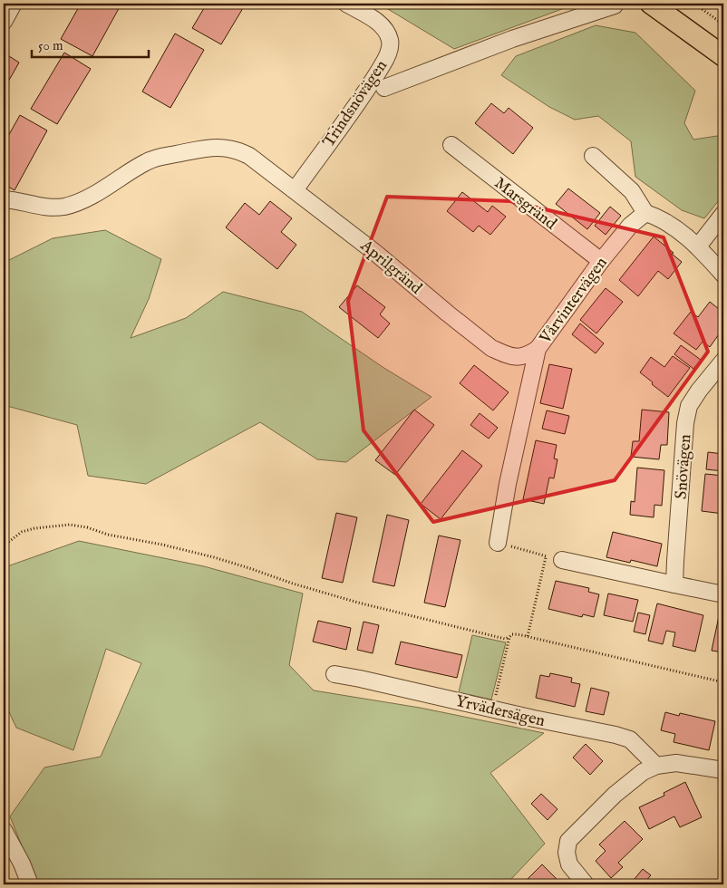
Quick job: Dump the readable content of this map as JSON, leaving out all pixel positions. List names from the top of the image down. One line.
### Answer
{"streets":{"street":["Trindsnövägen","Marsgränd","Aprilgränd","Vårvintervägen","Snövägen","Yrvädersägen"]},"crossings":[["Trindsnövägen","Aprilgränd"],["Marsgränd","Vårvintervägen"],["Aprilgränd","Vårvintervägen"]],"scale_bar":"50 m"}
